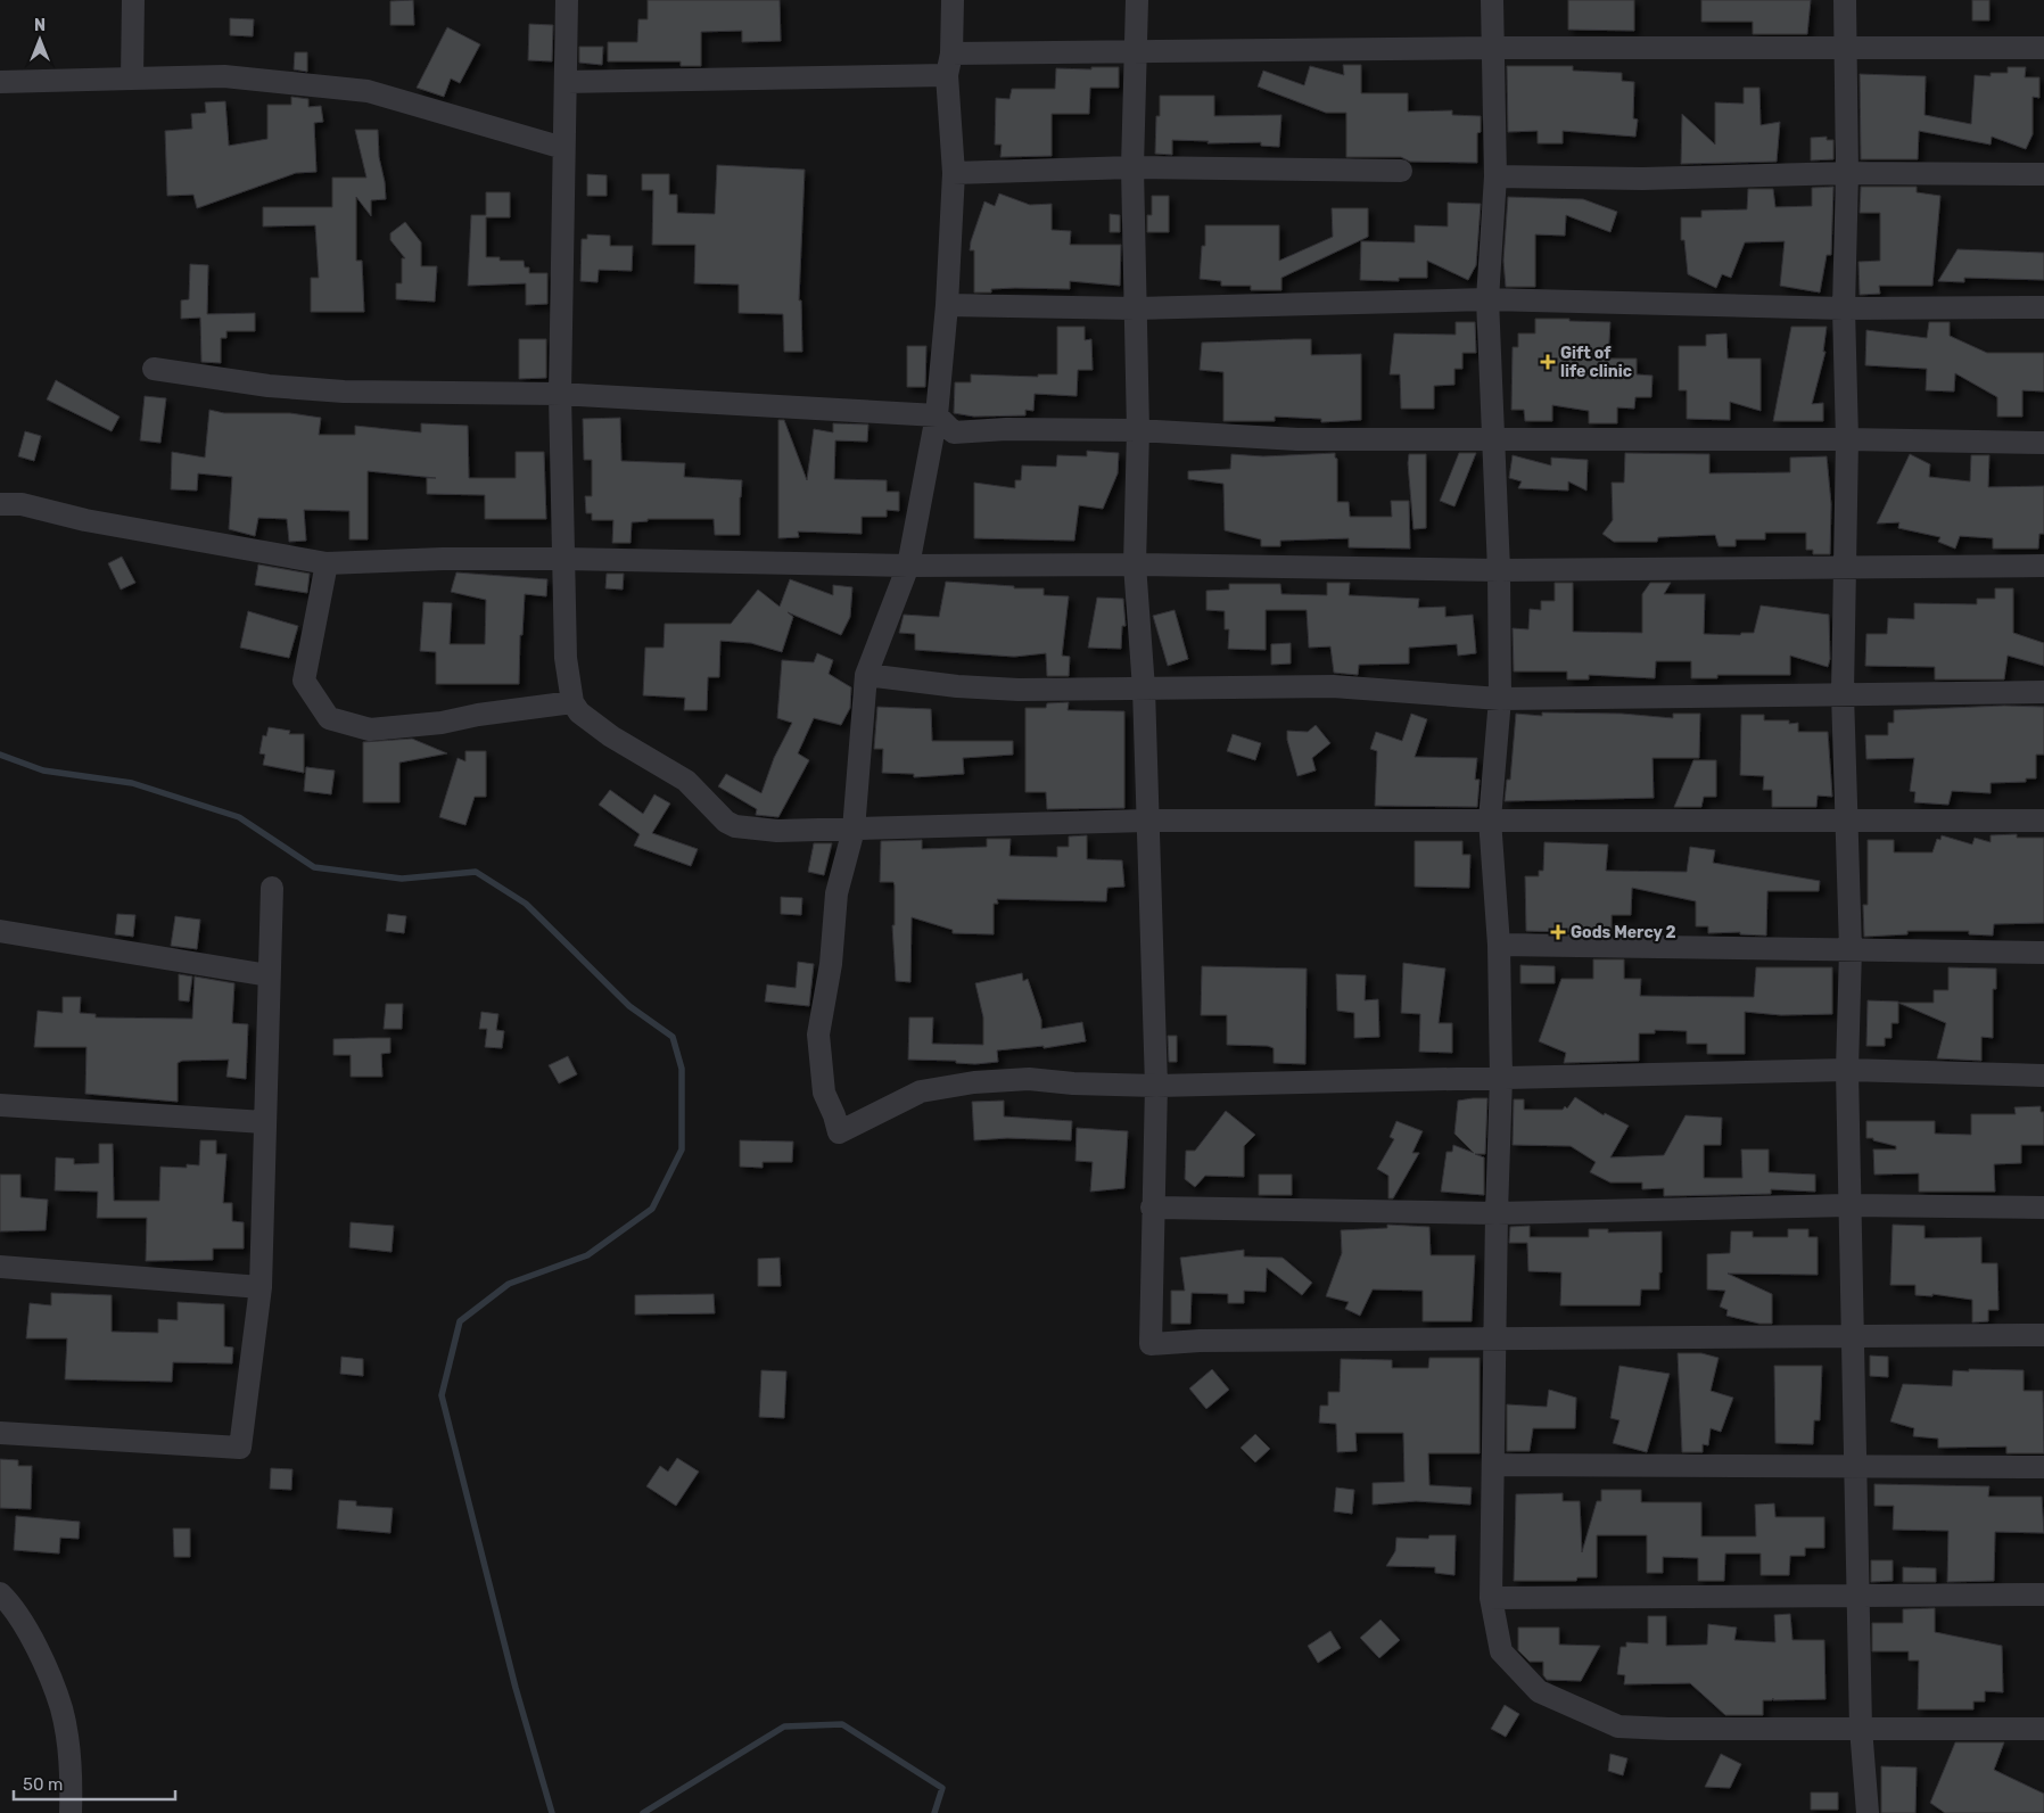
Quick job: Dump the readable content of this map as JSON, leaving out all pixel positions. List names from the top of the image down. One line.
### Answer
{"places":{"health":["Gift of life clinic","Gods Mercy 2"]},"scale_bar":"50 m","north":"top"}
